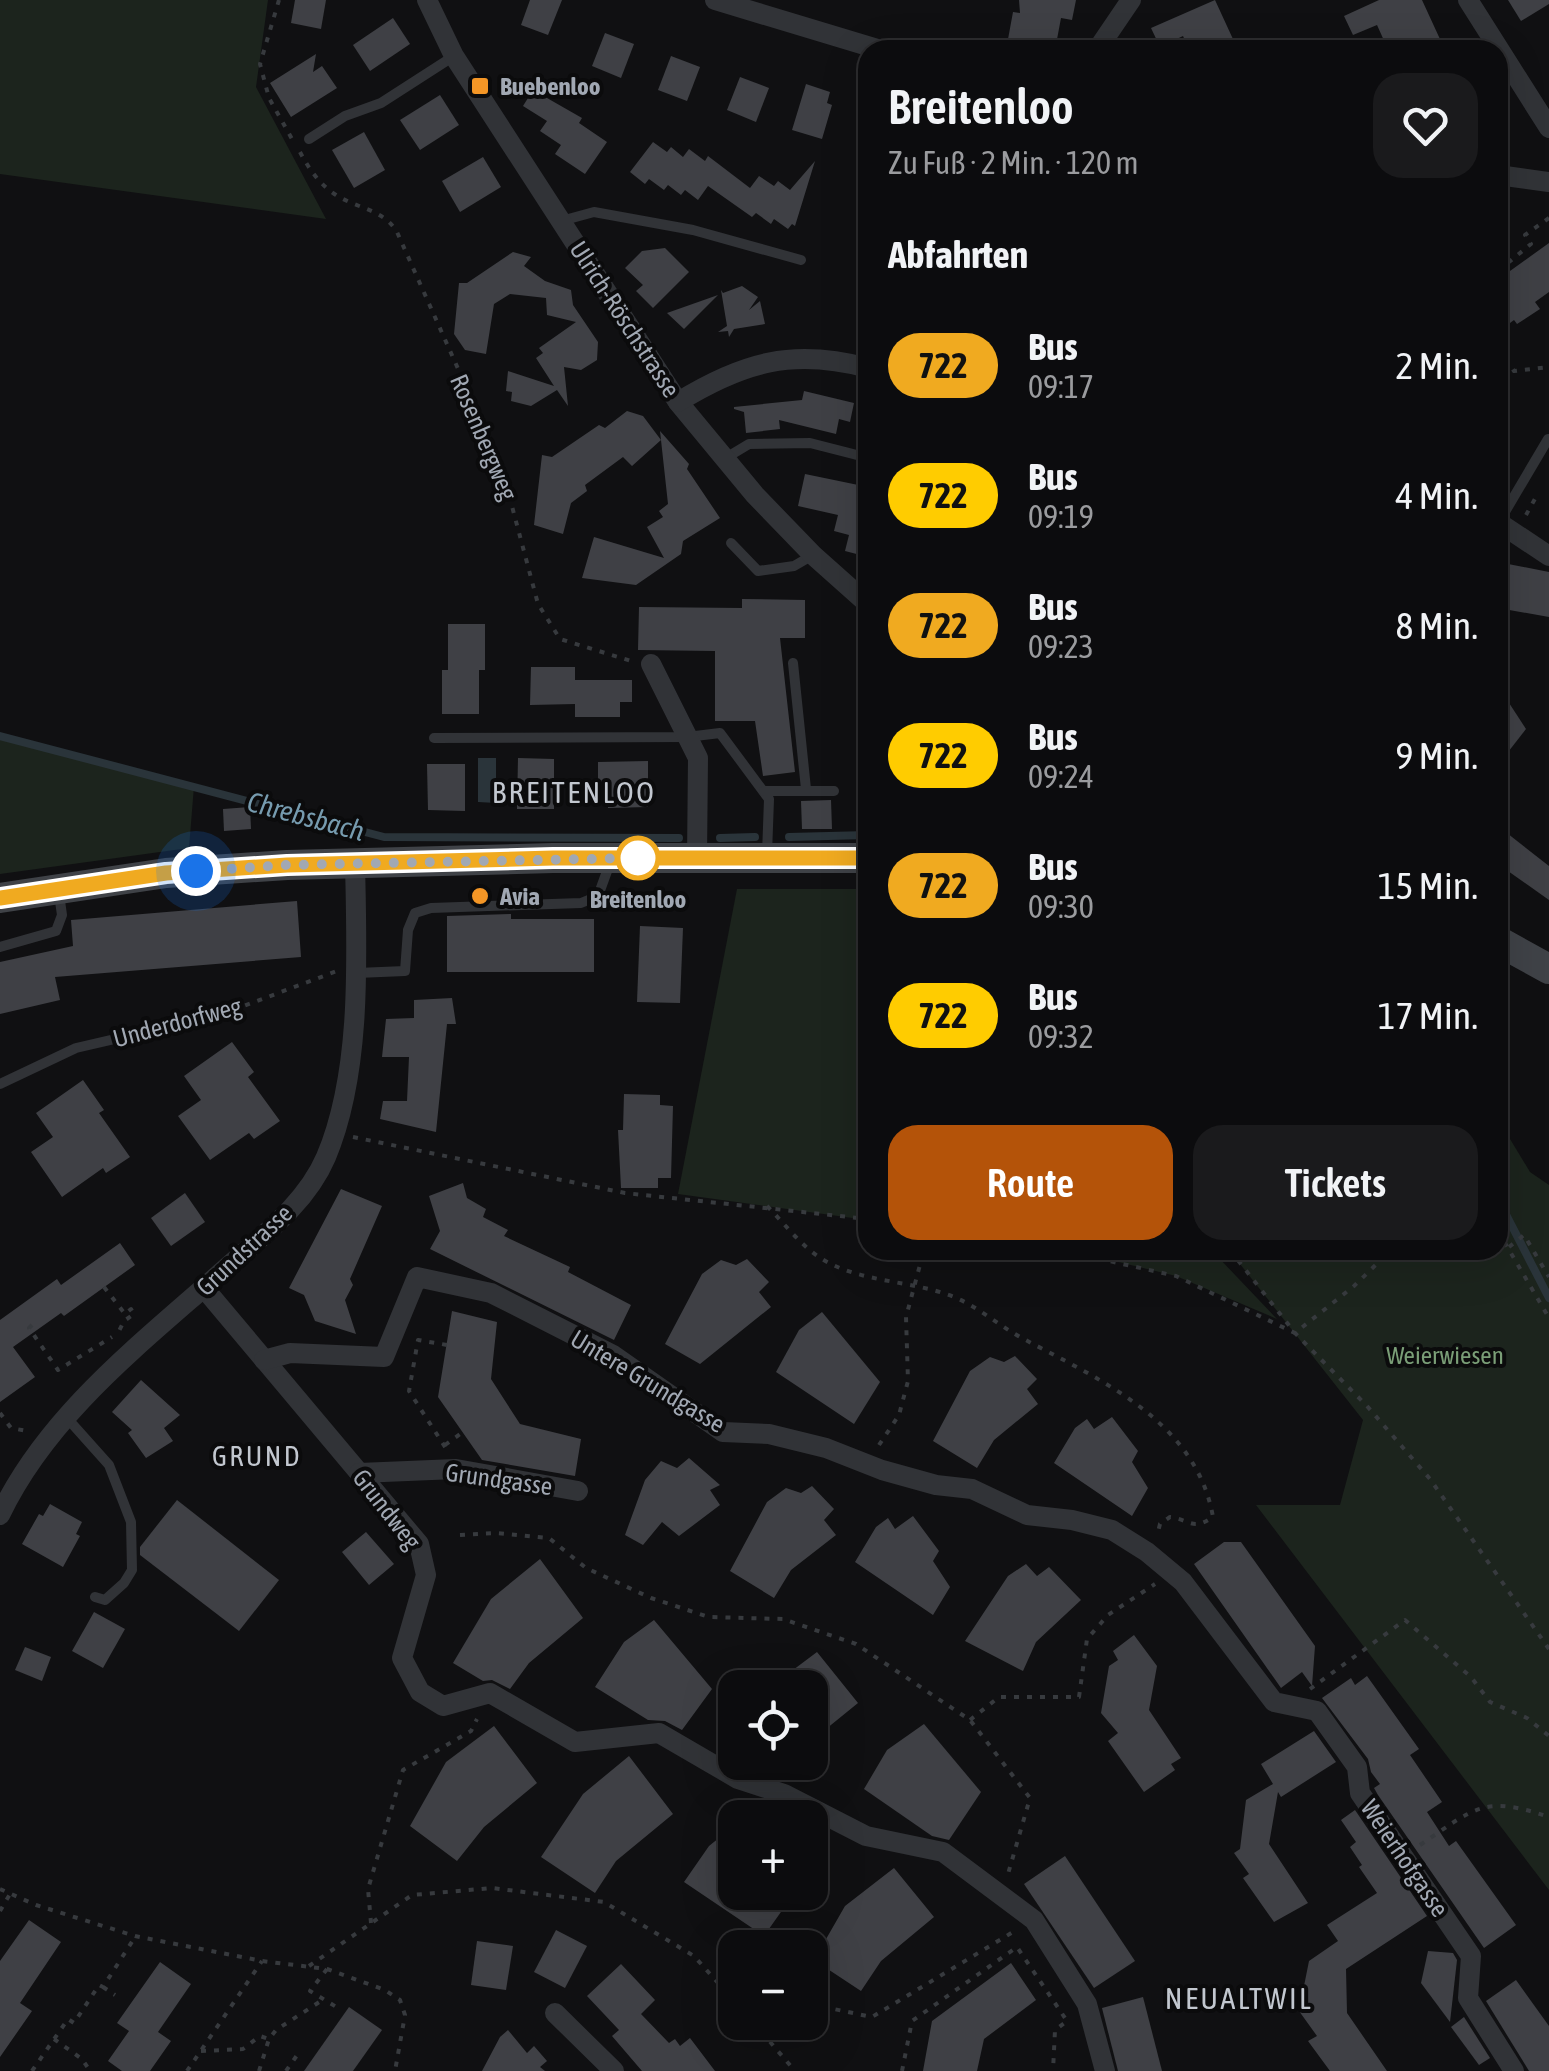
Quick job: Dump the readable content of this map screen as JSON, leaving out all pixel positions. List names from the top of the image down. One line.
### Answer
{"streets":{"street":["Ulrich-Röschstrasse","Grundstrasse","Untere Grundgasse","Grundgasse","Grundweg","Weierhofgasse"],"lane":["Underdorfweg"],"path":["Rosenbergweg"]},"crossings":[["Underdorfweg","Grundstrasse"],["Grundstrasse","Grundweg"],["Untere Grundgasse","Grundweg"],["Untere Grundgasse","Weierhofgasse"],["Grundgasse","Grundweg"]],"districts":["BREITENLOO","GRUND","NEUALTWIL"],"water":["Chrebsbach"],"parks":["Weierwiesen"],"places":{"transit":["Buebenloo"],"other":["Breitenloo","Avia"]},"lines":["bus line 722"],"page":{"heading":[["Breitenloo","Zu Fuß · 2 Min. · 120 m"],"Abfahrten"],"list":[{"mark":"722","name":"Bus","note":"09:17","value":"2 Min."},{"mark":"722","name":"Bus","note":"09:19","value":"4 Min."},{"mark":"722","name":"Bus","note":"09:23","value":"8 Min."},{"mark":"722","name":"Bus","note":"09:24","value":"9 Min."},{"mark":"722","name":"Bus","note":"09:30","value":"15 Min."},{"mark":"722","name":"Bus","note":"09:32","value":"17 Min."}],"buttons":["Route","Tickets"],"map_buttons":["+","−"]}}
